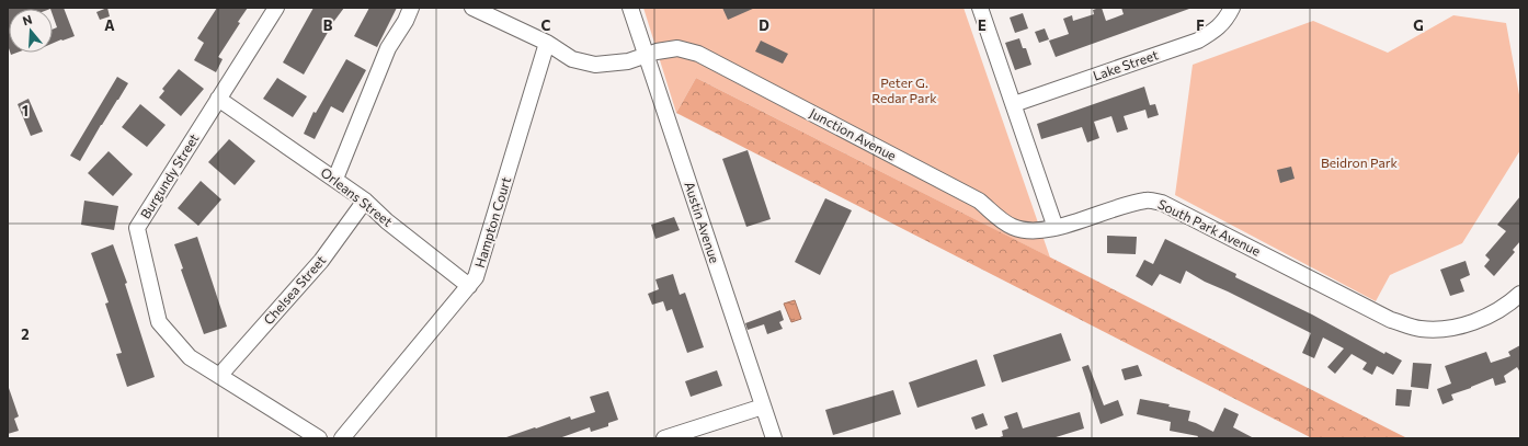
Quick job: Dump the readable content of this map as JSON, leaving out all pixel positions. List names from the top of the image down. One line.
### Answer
{"streets":{"street":["Lake Street","Junction Avenue","Burgundy Street","Orleans Street","Hampton Court","Austin Avenue","South Park Avenue","Chelsea Street"]},"crossings":[["Junction Avenue","Hampton Court"],["Junction Avenue","Austin Avenue"],["Junction Avenue","South Park Avenue"],["Burgundy Street","Orleans Street"],["Burgundy Street","Chelsea Street"],["Orleans Street","Hampton Court"],["Orleans Street","Chelsea Street"]],"parks":["Peter G. Redar Park","Beidron Park"],"north":"top","grid":{"columns":["A","B","C","D","E","F","G"],"rows":["1","2"]}}
